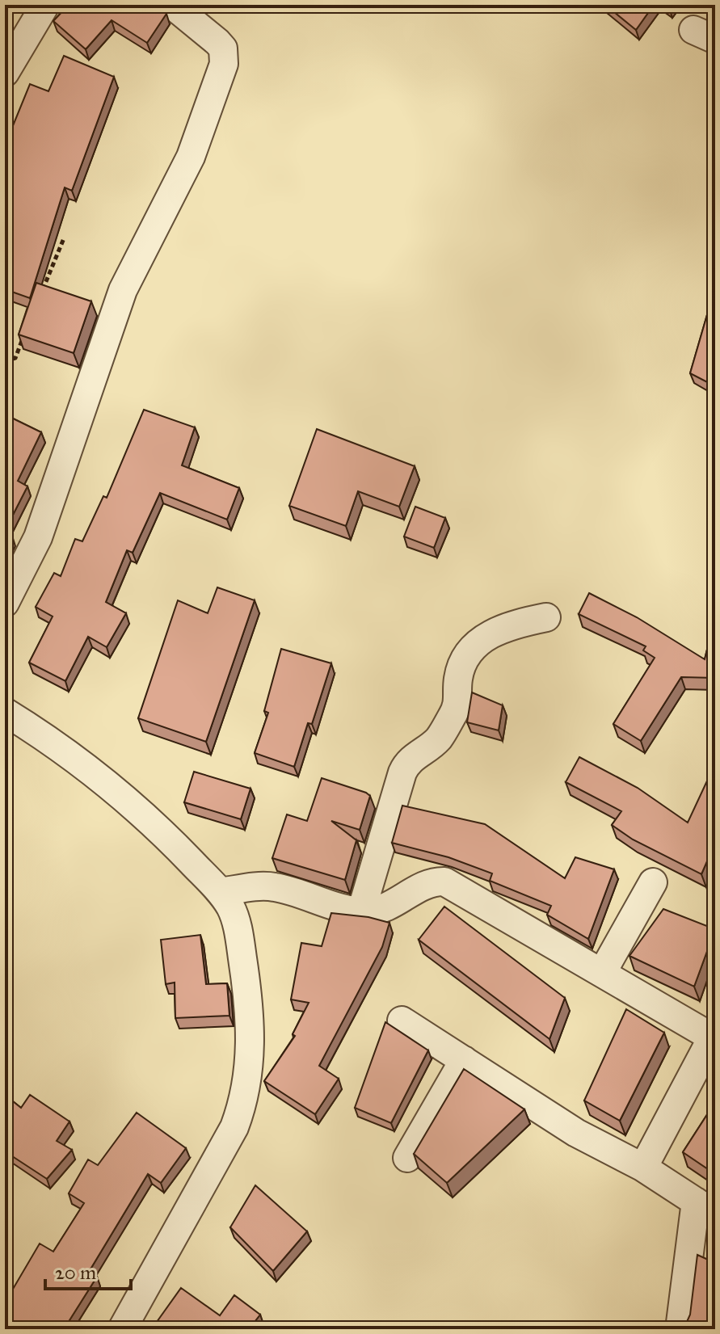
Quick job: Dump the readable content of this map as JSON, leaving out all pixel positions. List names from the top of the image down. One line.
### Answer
{"scale_bar":"20 m"}
